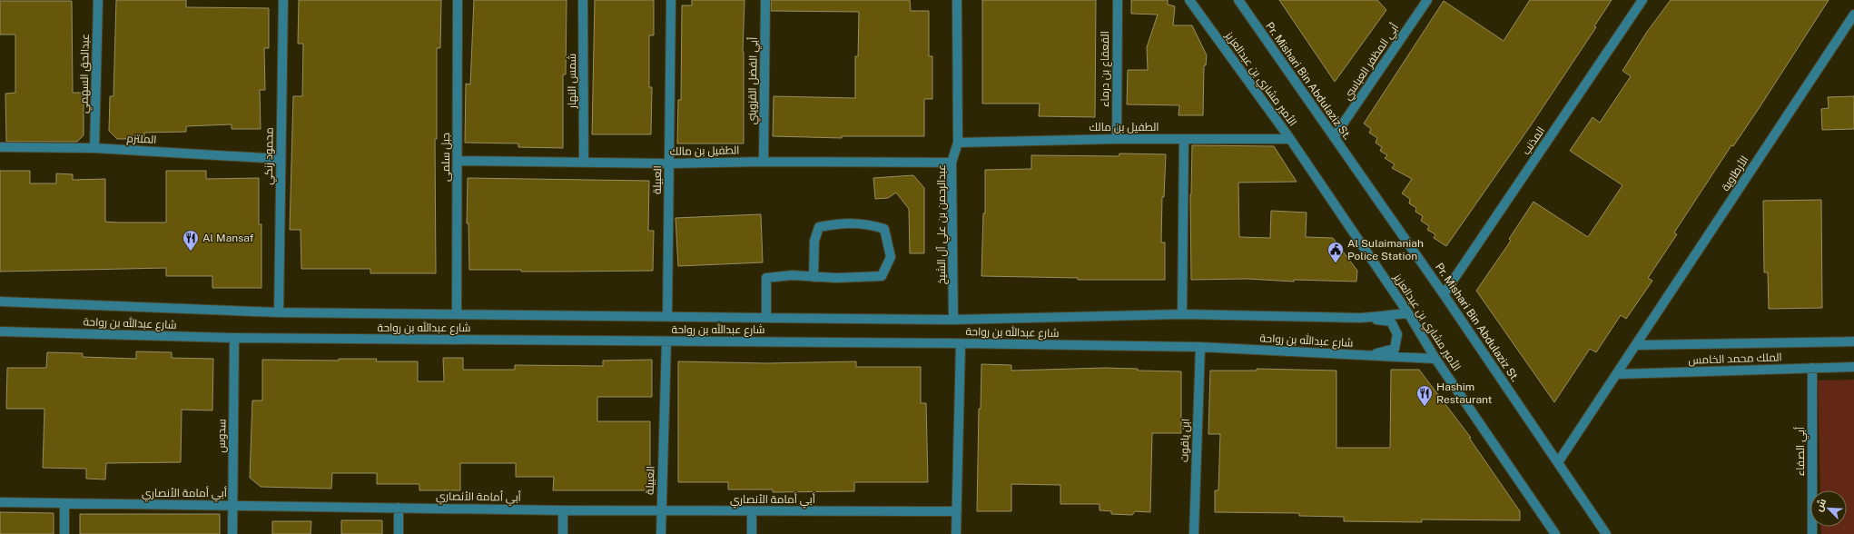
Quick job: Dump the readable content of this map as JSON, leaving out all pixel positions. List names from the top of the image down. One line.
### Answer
{"streets":{"street":["أبي المظفر العباسي","القعقاع بن درماء","عبدالحق السهمي","الأمير مشاري بن عبدالعزيز","شمس النهار","أبي الفضل القزويني","Pr. Mishari Bin Abdulaziz St.","الطفيل بن مالك","الملتزم","المذنب","محمود زنكي","جبل سلمى","الأرطاوية","العبيلة","عبدالرحمن بن علي آل الشيخ","شارع عبدالله بن رواحة","الملك محمد الخامس","سدوس","ابن ياقوت","أبي الصفاء","أبي أمامة الأنصاري"]},"crossings":[["أبي المظفر العباسي","Pr. Mishari Bin Abdulaziz St."],["القعقاع بن درماء","الطفيل بن مالك"],["عبدالحق السهمي","الملتزم"],["الأمير مشاري بن عبدالعزيز","الطفيل بن مالك"],["الأمير مشاري بن عبدالعزيز","شارع عبدالله بن رواحة"],["شمس النهار","الطفيل بن مالك"],["أبي الفضل القزويني","الطفيل بن مالك"],["Pr. Mishari Bin Abdulaziz St.","المذنب"],["Pr. Mishari Bin Abdulaziz St.","الأرطاوية"],["الطفيل بن مالك","جبل سلمى"],["الطفيل بن مالك","العبيلة"],["الطفيل بن مالك","عبدالرحمن بن علي آل الشيخ"],["الملتزم","محمود زنكي"],["محمود زنكي","شارع عبدالله بن رواحة"],["جبل سلمى","شارع عبدالله بن رواحة"],["الأرطاوية","الملك محمد الخامس"],["العبيلة","شارع عبدالله بن رواحة"],["العبيلة","أبي أمامة الأنصاري"],["عبدالرحمن بن علي آل الشيخ","شارع عبدالله بن رواحة"],["شارع عبدالله بن رواحة","سدوس"],["شارع عبدالله بن رواحة","ابن ياقوت"],["الملك محمد الخامس","أبي الصفاء"],["سدوس","أبي أمامة الأنصاري"]],"places":{"restaurant":["Al Mansaf","Hashim Restaurant"],"public building":["Al Sulaimaniah Police Station"]},"north":"top left"}
